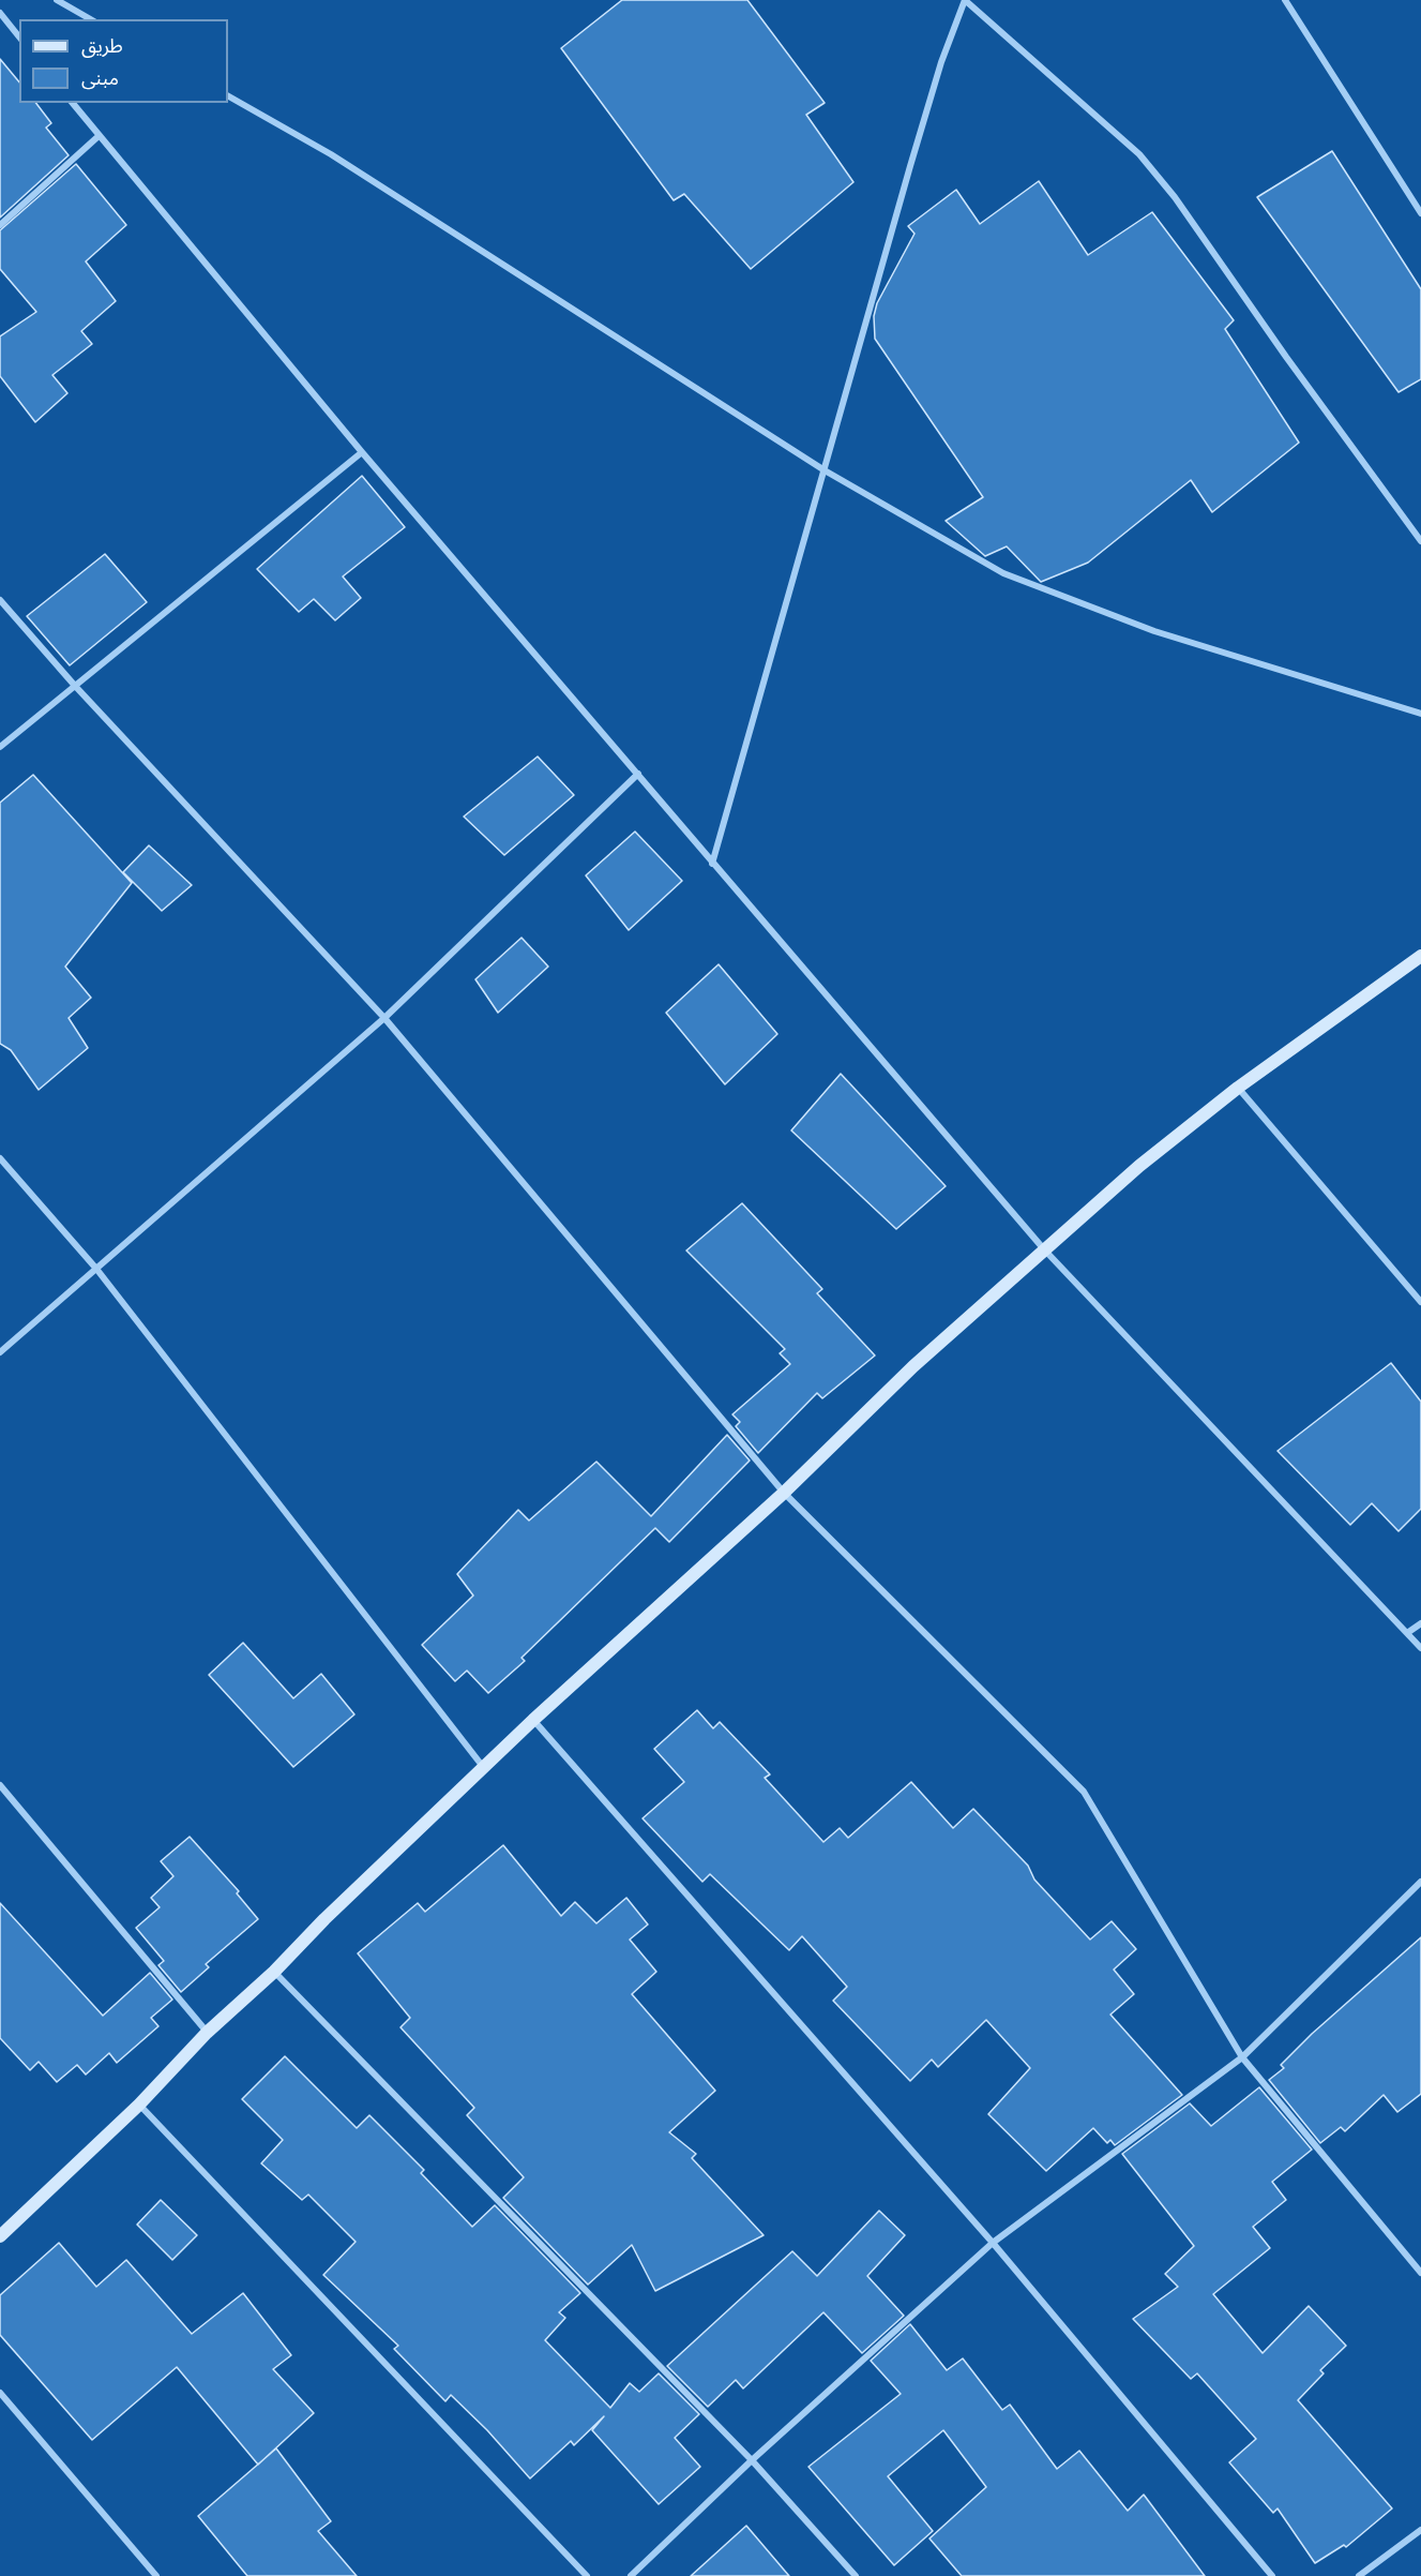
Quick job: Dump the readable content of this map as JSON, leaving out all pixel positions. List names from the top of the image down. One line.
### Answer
{"legend":["طريق","مبنى"]}
